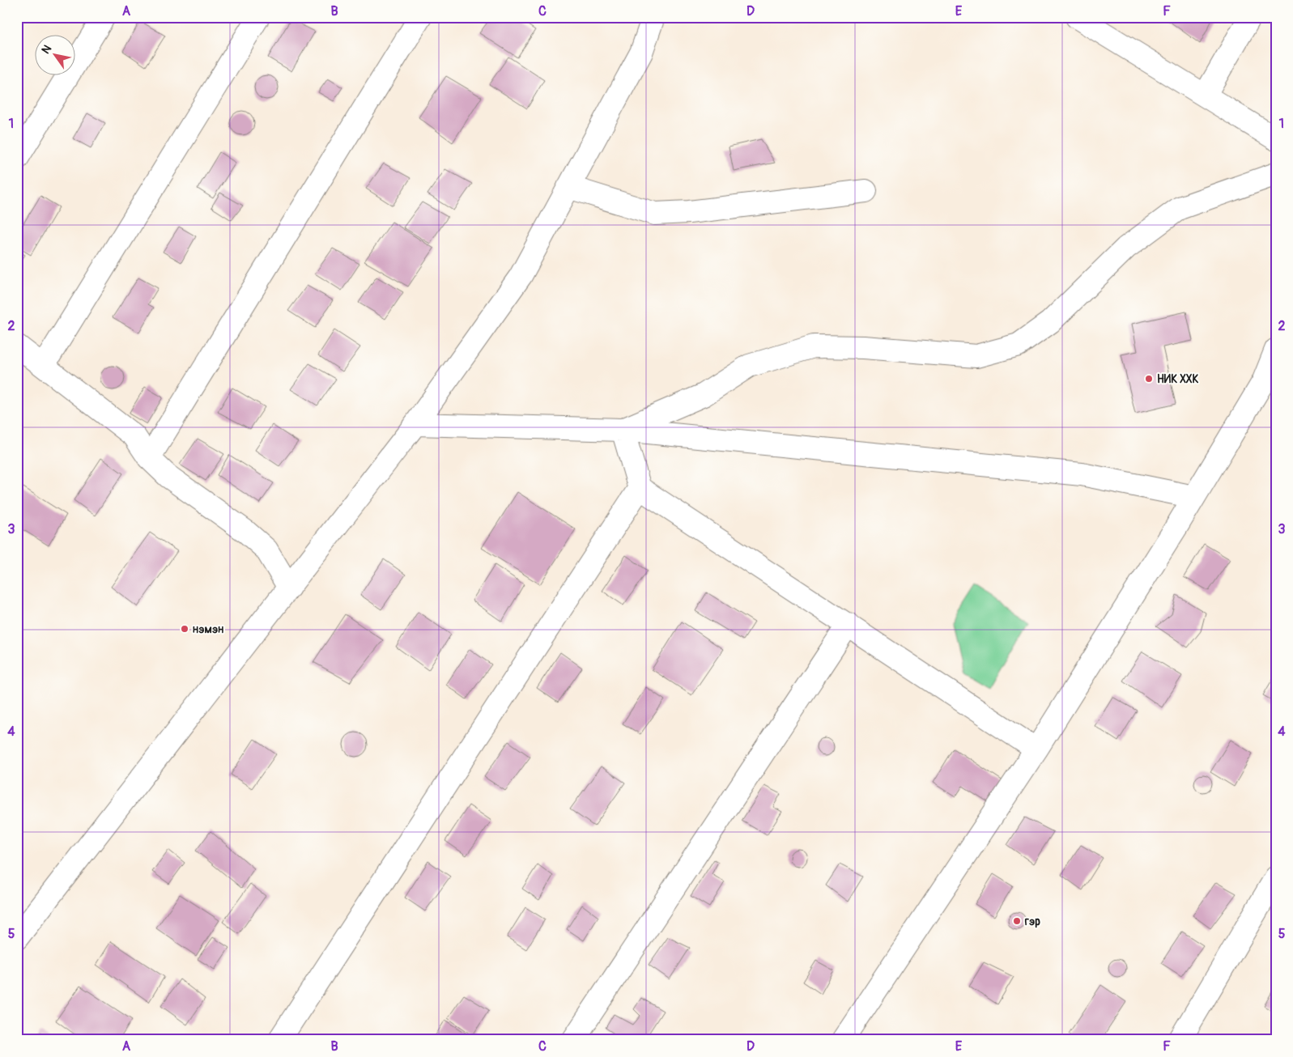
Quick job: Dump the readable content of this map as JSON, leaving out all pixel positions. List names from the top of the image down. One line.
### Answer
{"places":["НИК ХХК","нэмэн","гэр"],"north":"top left","grid":{"columns":["A","B","C","D","E","F"],"rows":["1","2","3","4","5"]}}
